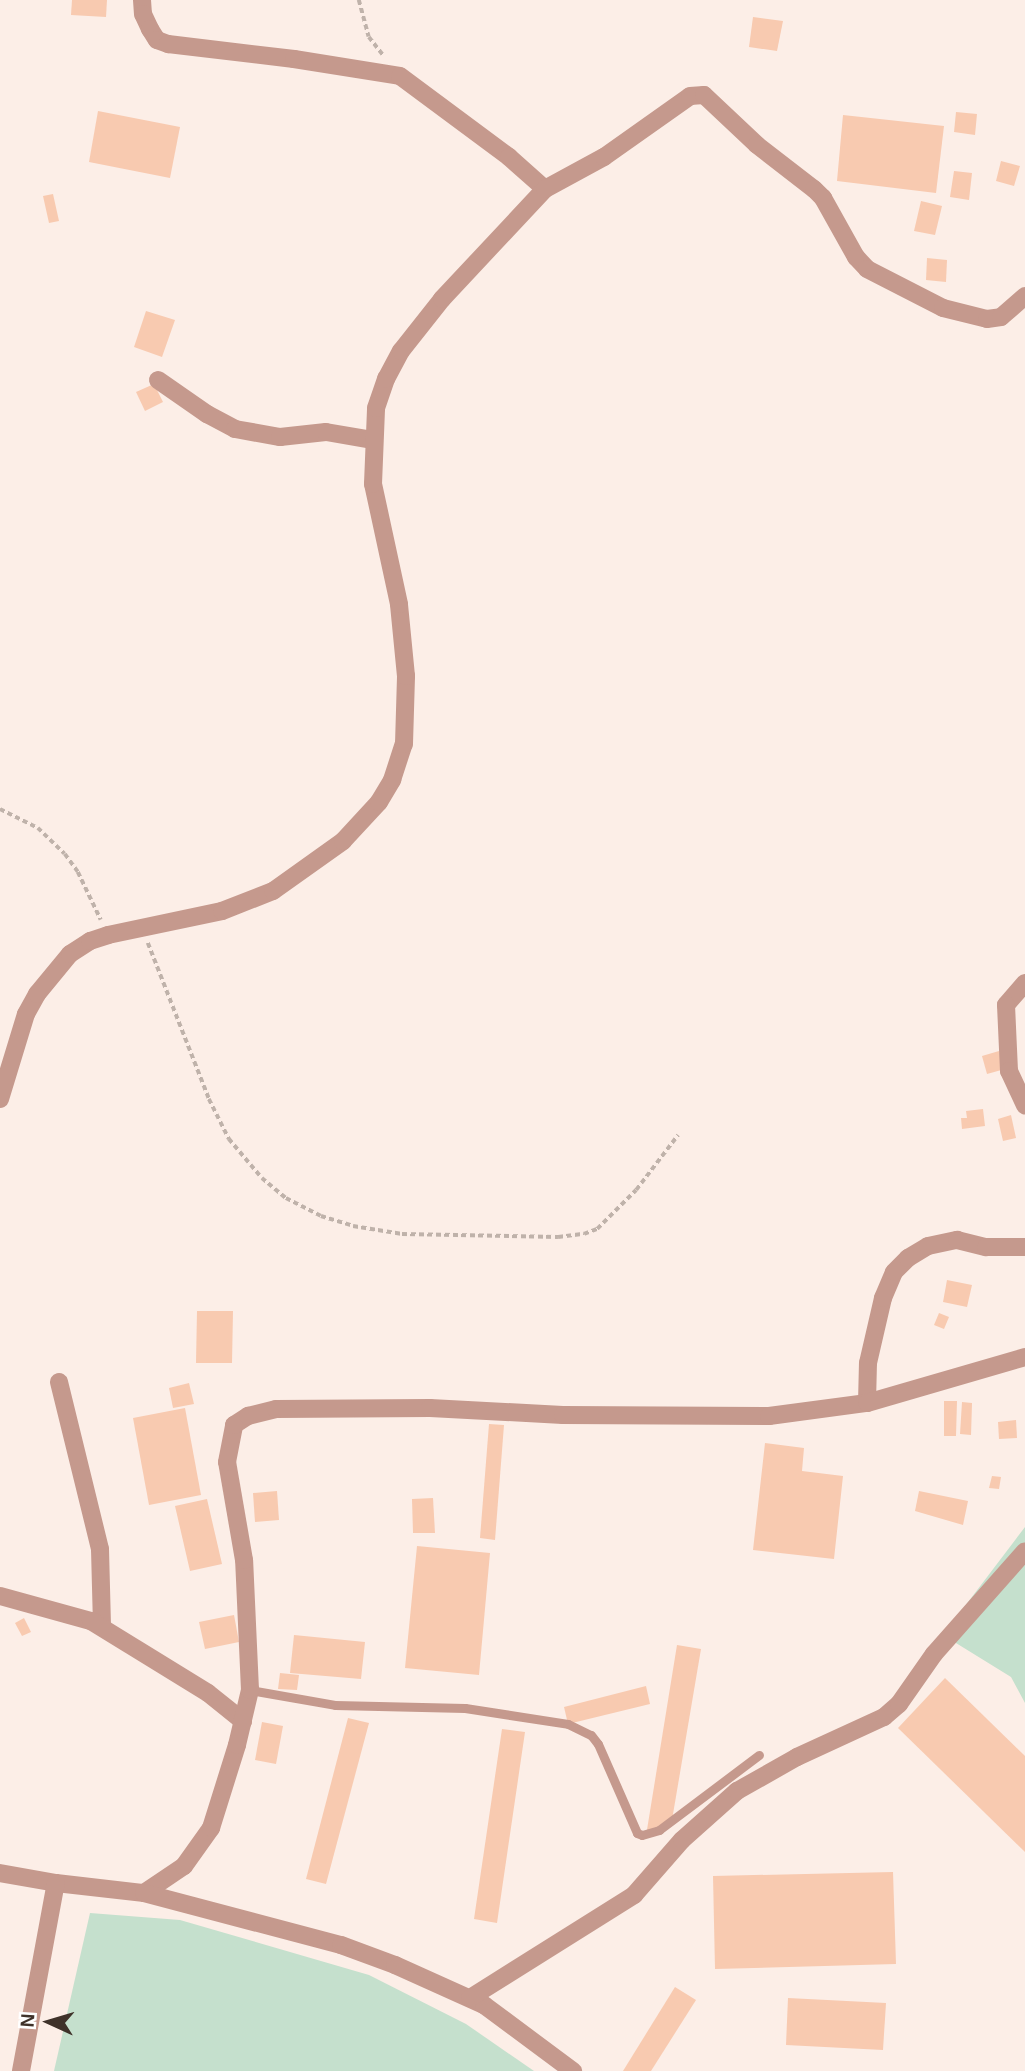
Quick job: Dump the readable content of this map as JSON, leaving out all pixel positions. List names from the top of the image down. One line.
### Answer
{"north":"left"}
